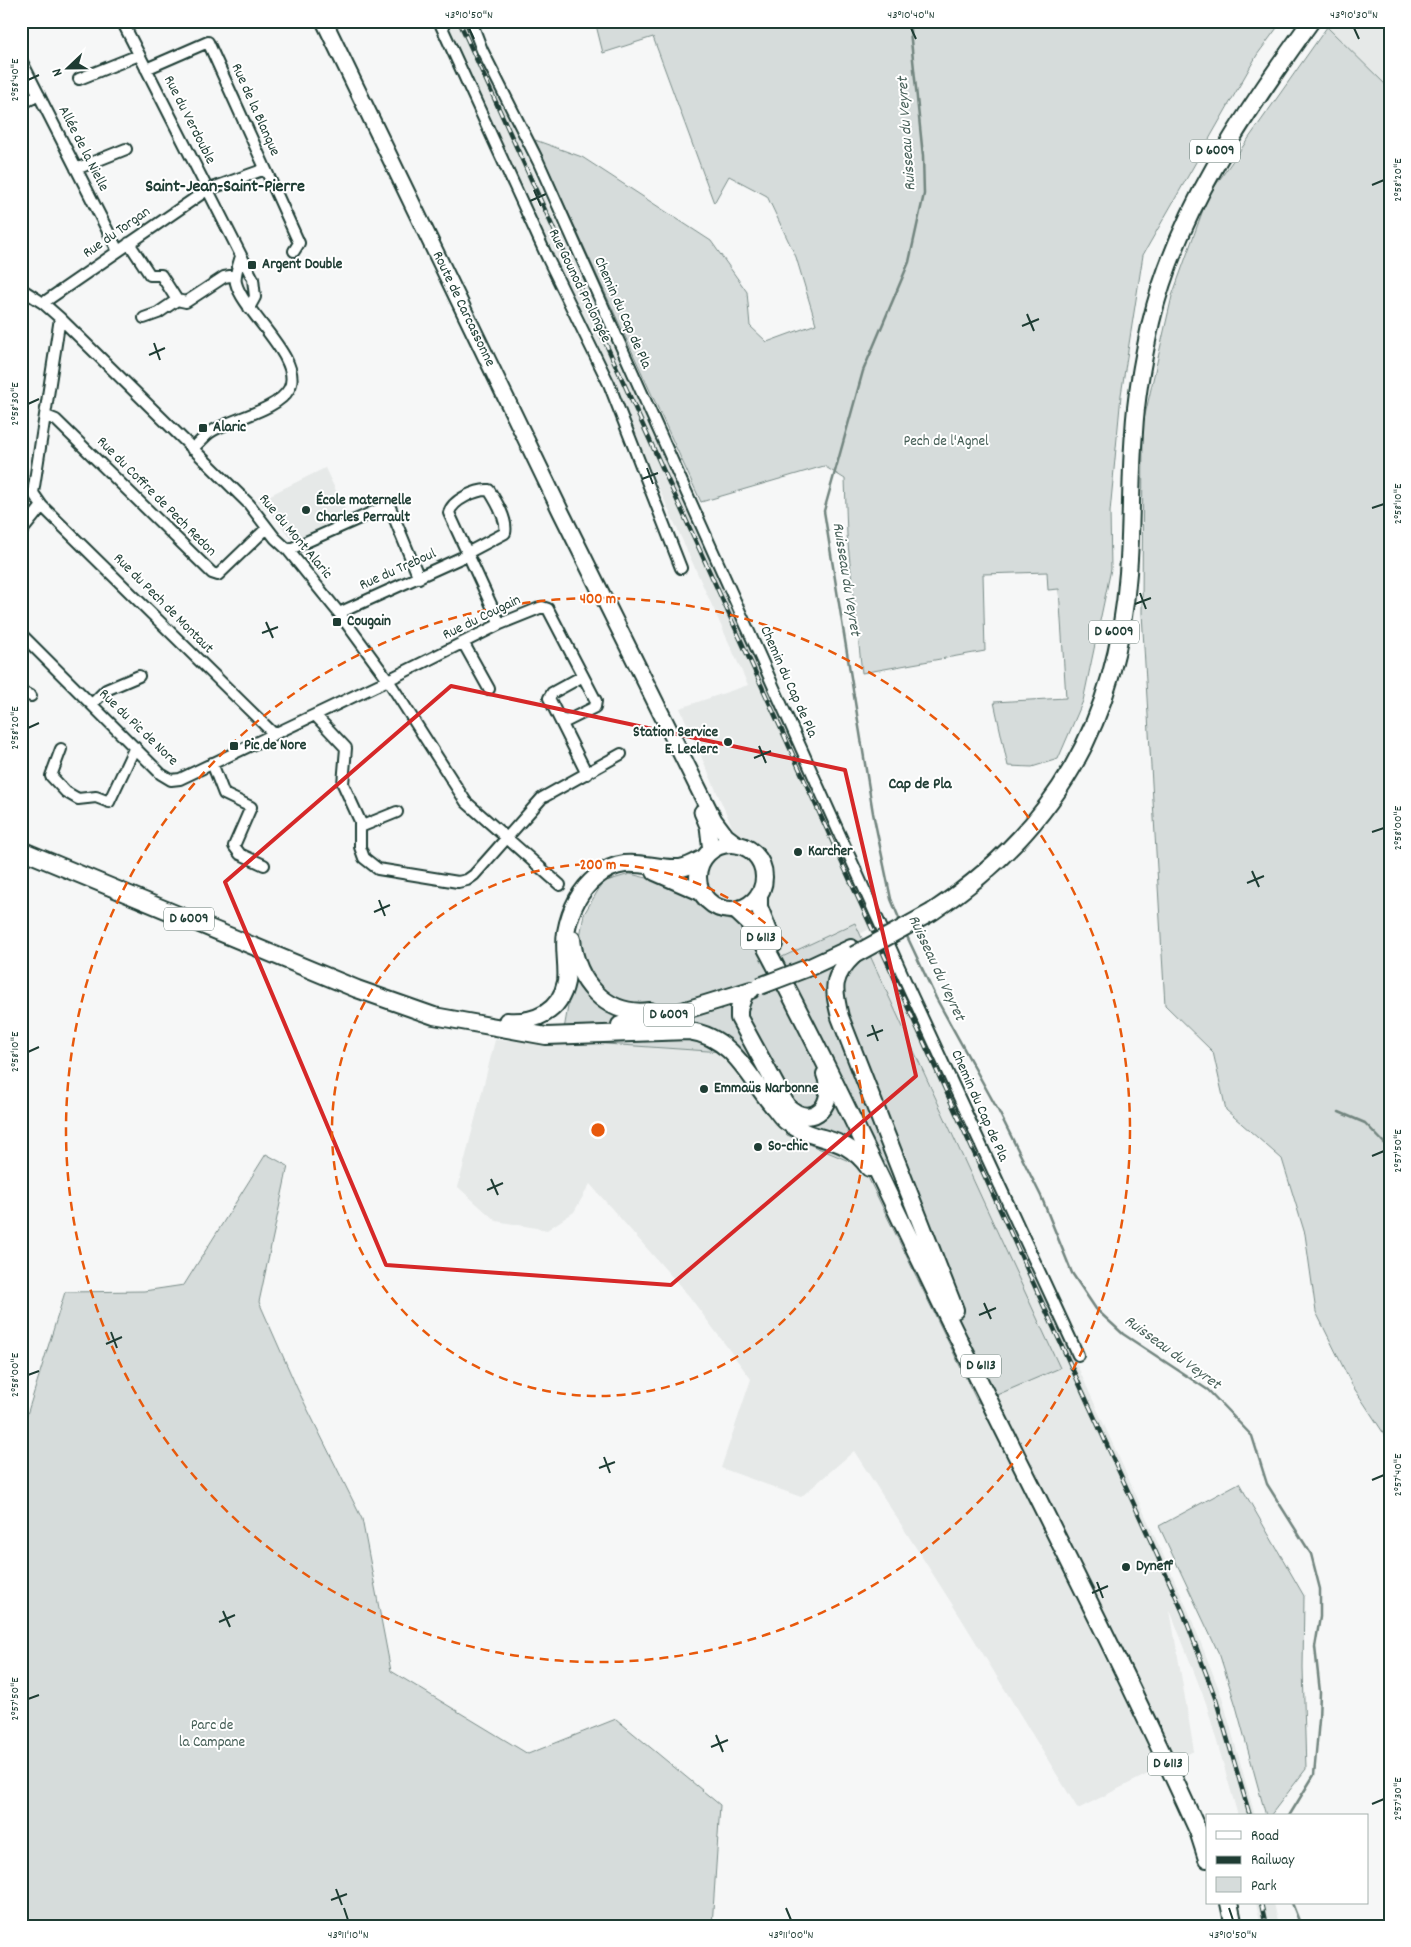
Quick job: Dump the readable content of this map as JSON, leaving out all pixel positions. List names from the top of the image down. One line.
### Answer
{"streets":{"main road":["D 6009","Route de Carcassonne","D 6113"],"street":["Rue de la Blanque","Rue du Verdouble","Allée de la Nielle","Rue du Torgan","Rue Gounod Prolongée","Chemin du Cap de Pla","Rue du Coffre de Pech Redon","Rue du Mont Alaric","Rue du Treboul","Rue du Pech de Montaut","Rue du Cougain","Rue du Pic de Nore"]},"crossings":[["Rue de la Blanque","Rue du Verdouble"],["Rue de la Blanque","Rue du Torgan"],["Rue du Verdouble","Rue du Torgan"],["Allée de la Nielle","Rue du Torgan"],["Rue du Torgan","Rue du Mont Alaric"],["Route de Carcassonne","D 6113"],["Rue du Coffre de Pech Redon","Rue du Mont Alaric"],["Rue du Coffre de Pech Redon","Rue du Pech de Montaut"],["Rue du Mont Alaric","Rue du Treboul"],["Rue du Mont Alaric","Rue du Cougain"],["Rue du Mont Alaric","Rue du Pic de Nore"],["Rue du Pech de Montaut","Rue du Pic de Nore"],["Rue du Cougain","Rue du Pic de Nore"]],"districts":["Saint-Jean-Saint-Pierre","Cap de Pla"],"water":["Ruisseau du Veyret"],"parks":["Pech de l'Agnel","Parc de la Campane"],"places":{"transit":["Argent Double","Alaric","Cougain","Pic de Nore"],"other":["École maternelle Charles Perrault","Station Service E. Leclerc","Karcher","Emmaüs Narbonne","So-chic","Dyneff"]},"legend":["Road","Railway","Park"],"north":"left","coordinates":["43°10'50\"N","43°10'40\"N","43°10'30\"N","2°58'40\"E","2°58'20\"E","2°58'30\"E","2°58'10\"E","2°58'00\"E","2°57'50\"E","2°57'40\"E","2°57'30\"E","43°11'10\"N","43°11'00\"N"],"rings":["400 m","200 m"]}
